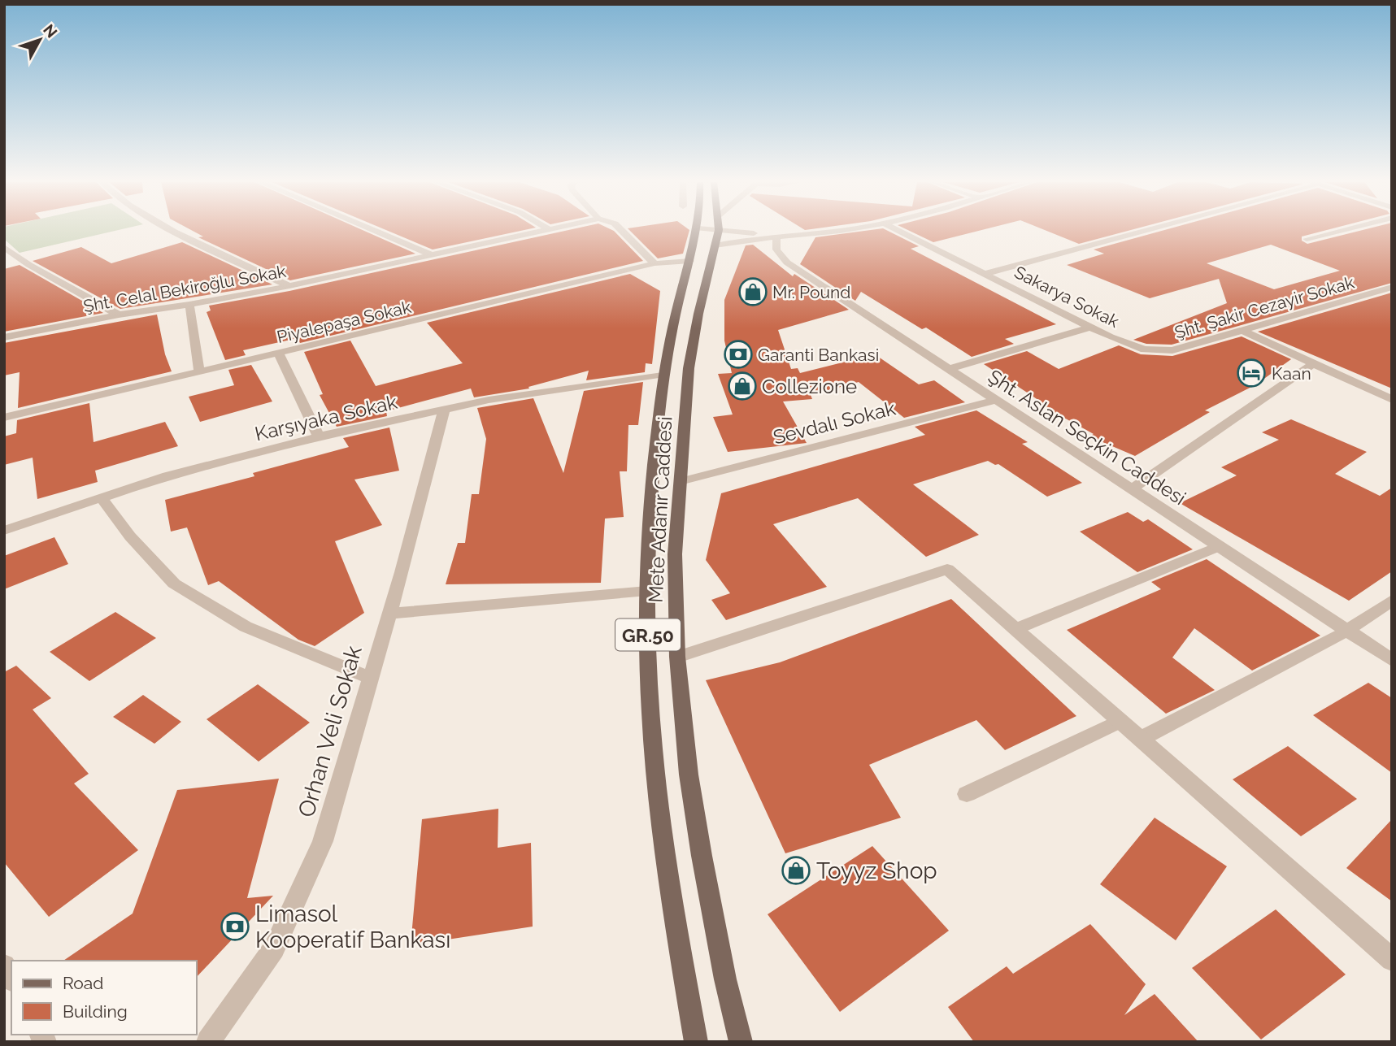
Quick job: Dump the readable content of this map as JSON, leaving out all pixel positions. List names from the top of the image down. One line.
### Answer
{"streets":{"main road":["Mete Adanır Caddesi","GR.50"],"street":["Şht. Celal Bekiroğlu Sokak","Sakarya Sokak","Şht. Şakir Cezayir Sokak","Piyalepaşa Sokak","Karşıyaka Sokak","Sevdalı Sokak","Şht. Aslan Seçkin Caddesi","Orhan Veli Sokak"]},"crossings":[["Sakarya Sokak","Şht. Şakir Cezayir Sokak"],["Piyalepaşa Sokak","Mete Adanır Caddesi"],["Karşıyaka Sokak","Mete Adanır Caddesi"],["Karşıyaka Sokak","Orhan Veli Sokak"],["Sevdalı Sokak","Şht. Aslan Seçkin Caddesi"],["Sevdalı Sokak","Mete Adanır Caddesi"]],"places":{"shop":["Mr. Pound","Collezione","Toyyz Shop"],"bank":["Garanti Bankasi","Limasol Kooperatif Bankası"],"hotel":["Kaan"]},"legend":["Road","Building"],"north":"top right"}
